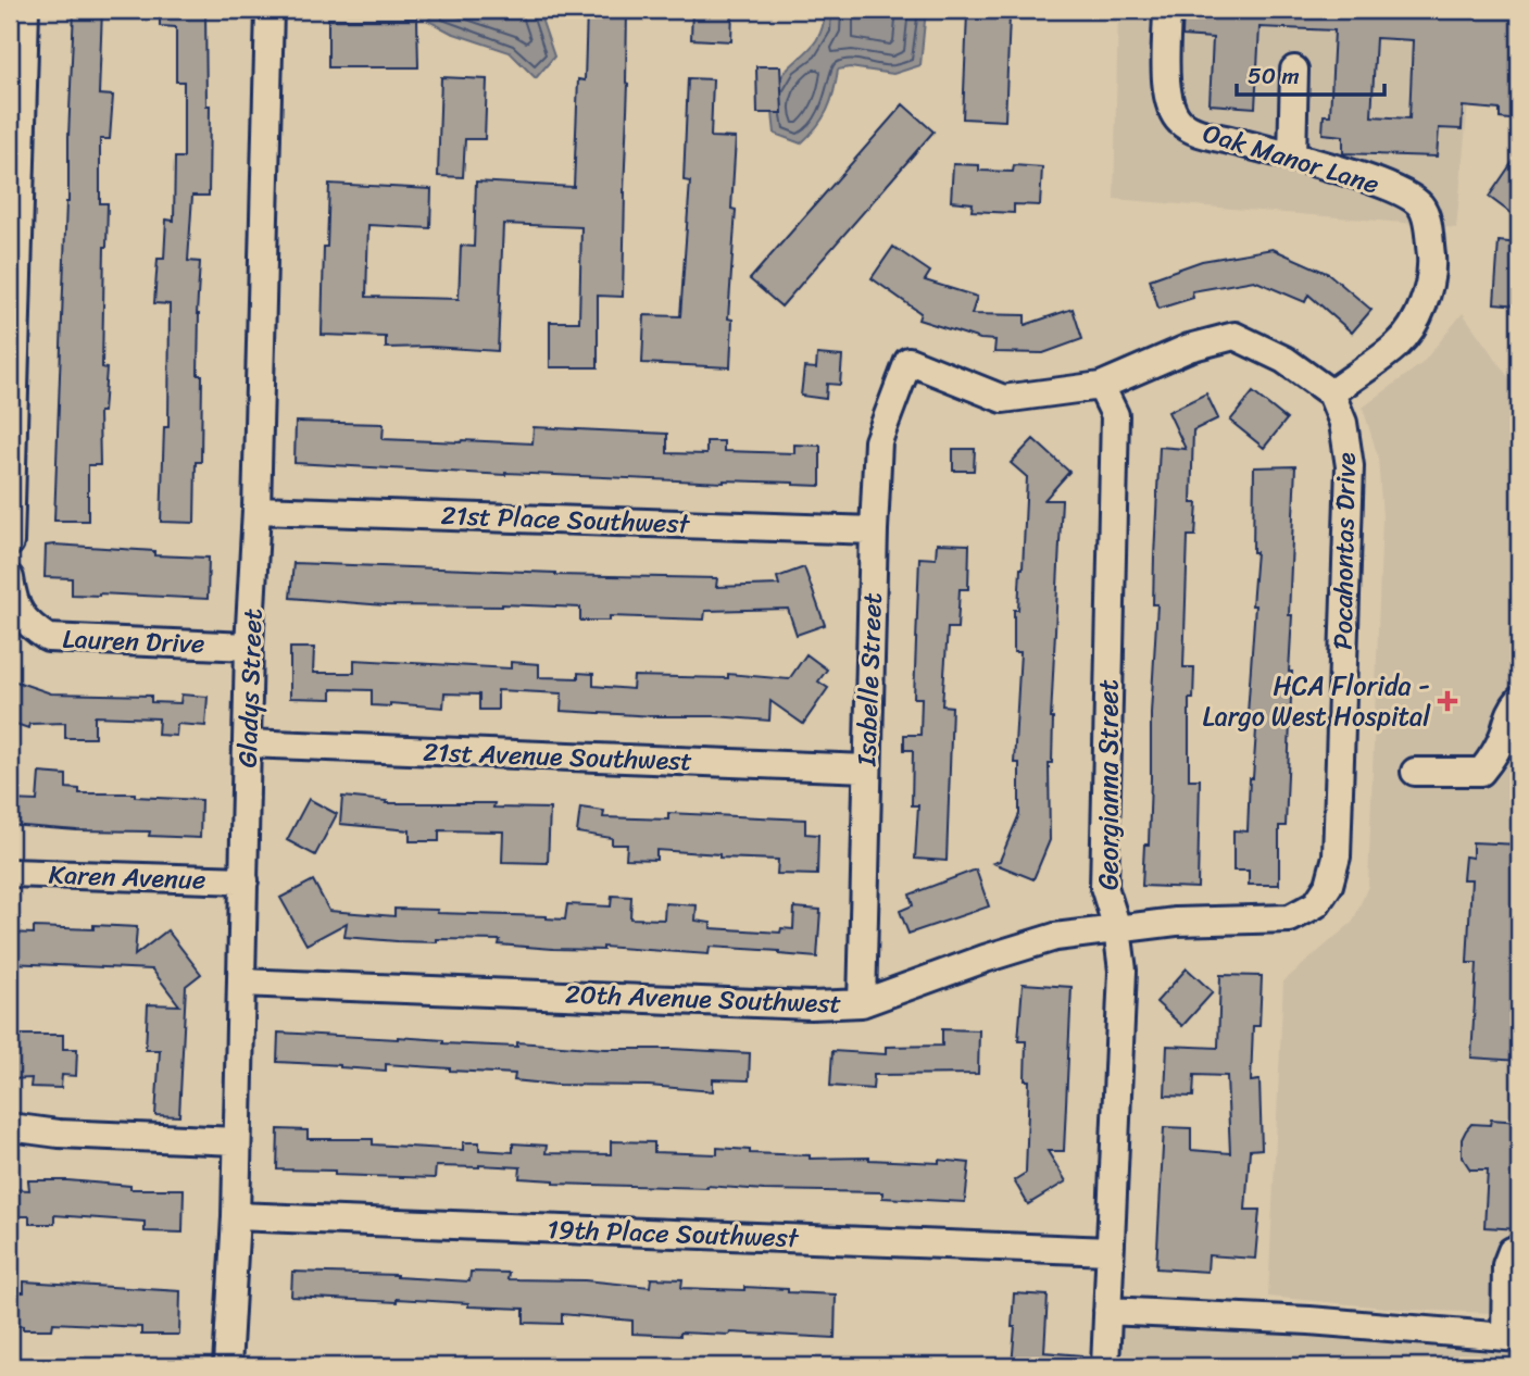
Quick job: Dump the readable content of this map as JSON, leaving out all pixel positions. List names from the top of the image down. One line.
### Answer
{"streets":{"street":["Oak Manor Lane","21st Place Southwest","Pocahontas Drive","Lauren Drive","Isabelle Street","Gladys Street","21st Avenue Southwest","Georgianna Street","Karen Avenue","20th Avenue Southwest","19th Place Southwest"]},"crossings":[["Oak Manor Lane","Pocahontas Drive"],["21st Place Southwest","Isabelle Street"],["21st Place Southwest","Gladys Street"],["Pocahontas Drive","20th Avenue Southwest"],["Lauren Drive","Gladys Street"],["Isabelle Street","21st Avenue Southwest"],["Isabelle Street","Georgianna Street"],["Isabelle Street","20th Avenue Southwest"],["Gladys Street","21st Avenue Southwest"],["Gladys Street","Karen Avenue"],["Gladys Street","20th Avenue Southwest"],["Gladys Street","19th Place Southwest"],["Georgianna Street","20th Avenue Southwest"],["Georgianna Street","19th Place Southwest"]],"places":{"health":["HCA Florida - Largo West Hospital"]},"scale_bar":"50 m"}
